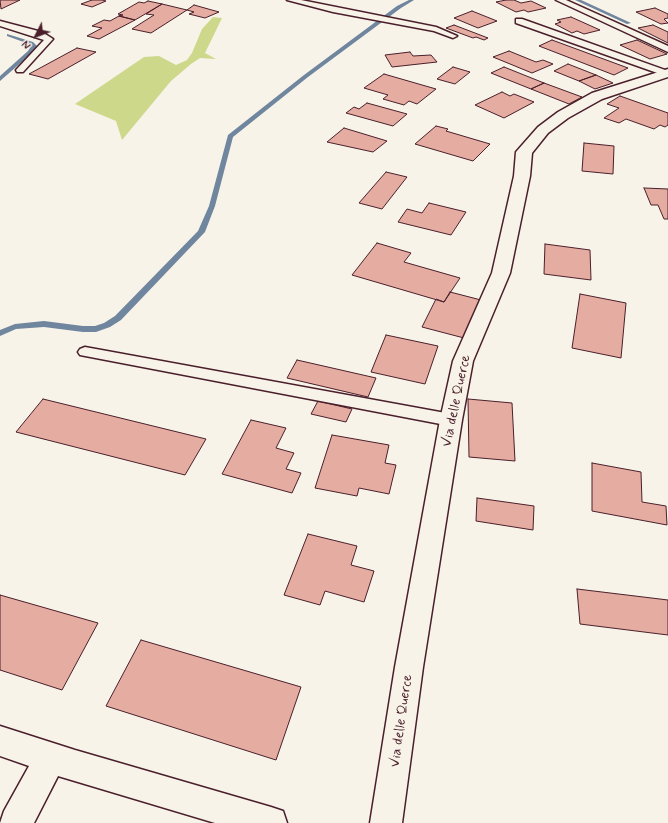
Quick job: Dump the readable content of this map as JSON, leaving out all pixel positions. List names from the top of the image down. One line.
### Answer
{"streets":{"street":["Via delle Querce"]},"north":"bottom left"}
